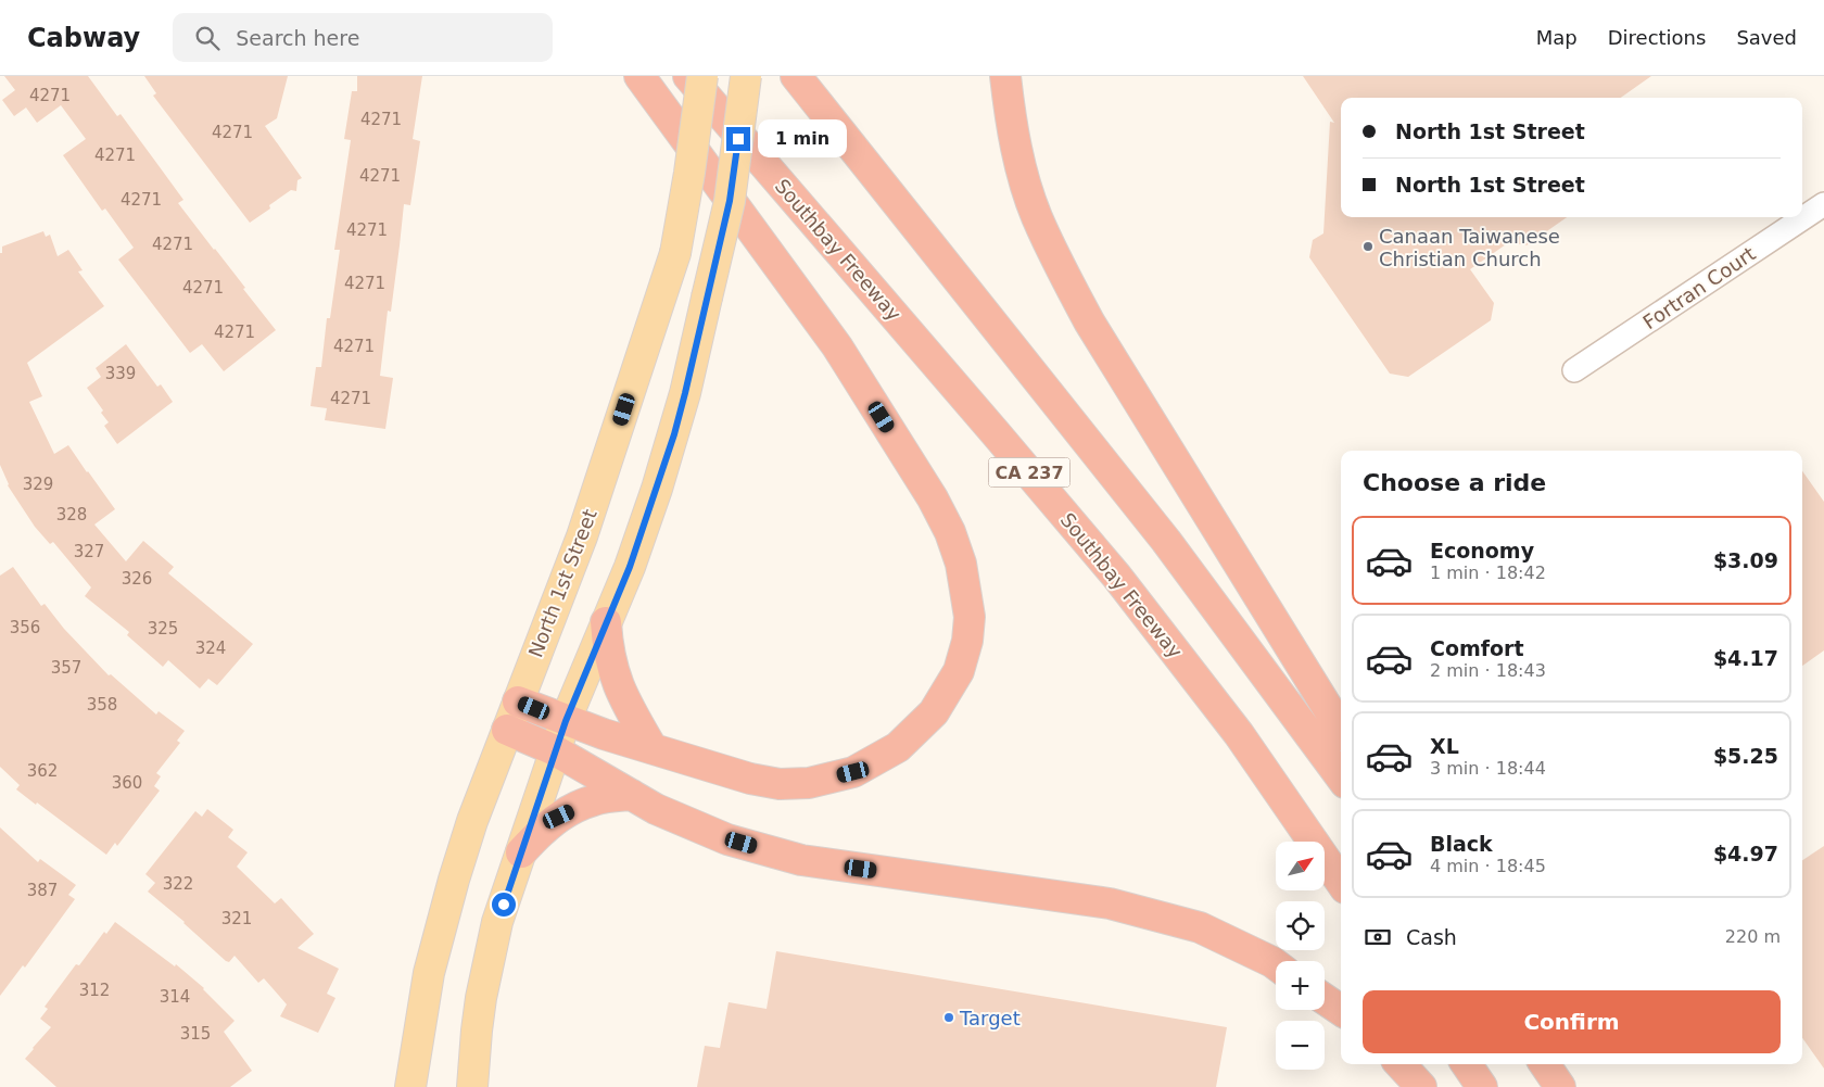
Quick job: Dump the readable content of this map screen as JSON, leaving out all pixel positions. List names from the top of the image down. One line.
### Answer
{"streets":{"highway":["Southbay Freeway","CA 237"],"main road":["North 1st Street"],"street":["Fortran Court"]},"places":["Canaan Taiwanese Christian Church","Target"],"house_numbers":["4271","4271","4271","4271","4271","4271","4271","4271","4271","4271","4271","4271","339","4271","329","328","327","326","356","325","324","357","358","362","360","322","387","321","312","314","315"],"north":"top right","page":{"header":"Cabway","search":"Search here","nav":["Map","Directions","Saved"],"banner":["North 1st Street","North 1st Street"],"bubble":"1 min","heading":"Choose a ride","list":[{"name":"Economy","note":"1 min · 18:42","value":"$3.09"},{"name":"Comfort","note":"2 min · 18:43","value":"$4.17"},{"name":"XL","note":"3 min · 18:44","value":"$5.25"},{"name":"Black","note":"4 min · 18:45","value":"$4.97"}],"map_buttons":["+","−"],"pay":["Cash","220 m"],"buttons":"Confirm"}}
